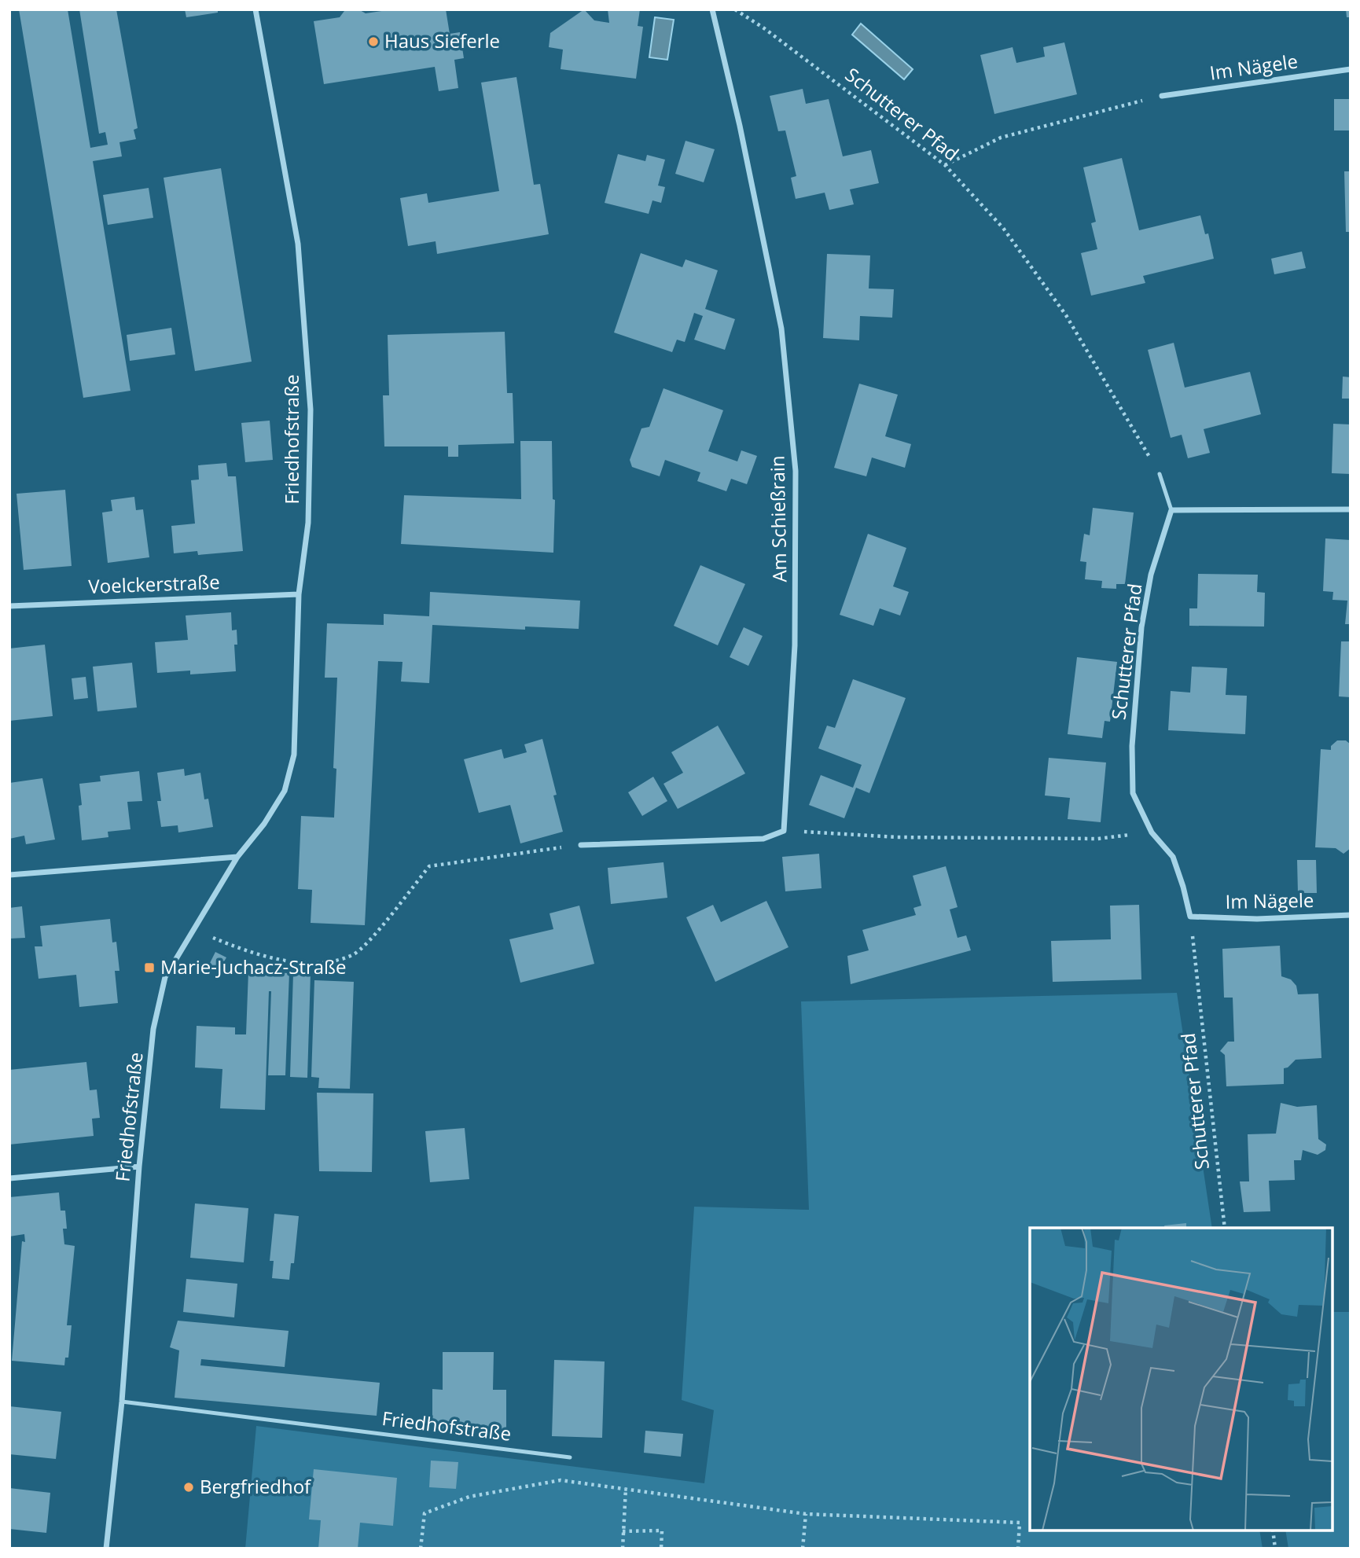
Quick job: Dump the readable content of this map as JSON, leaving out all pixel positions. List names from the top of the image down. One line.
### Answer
{"streets":{"street":["Im Nägele","Schutterer Pfad","Friedhofstraße","Am Schießrain","Voelckerstraße"]},"crossings":[["Im Nägele","Schutterer Pfad"],["Friedhofstraße","Voelckerstraße"]],"places":{"other":["Haus Sieferle","Bergfriedhof"],"transit":["Marie-Juchacz-Straße"]}}
